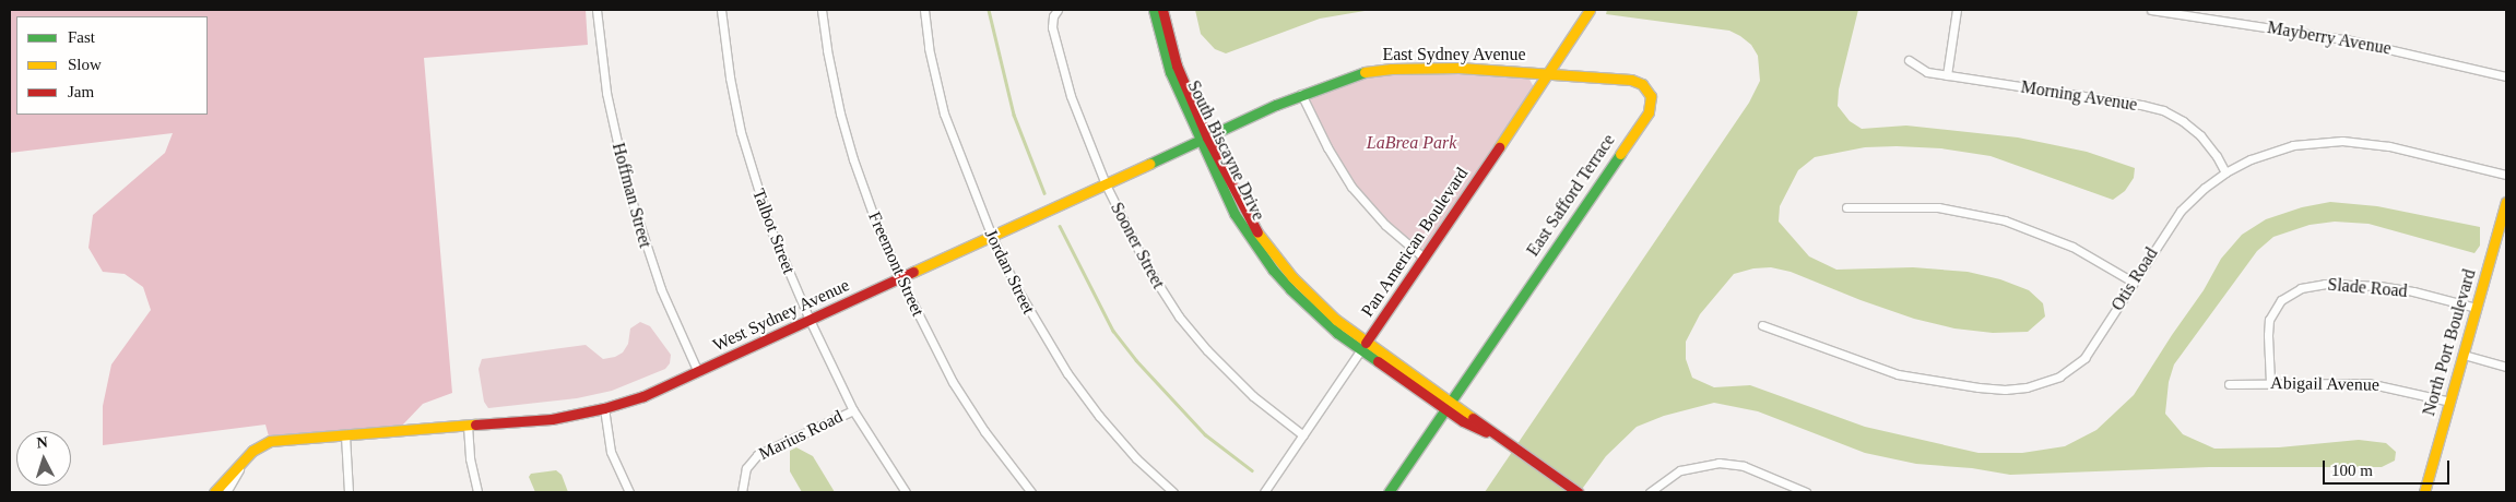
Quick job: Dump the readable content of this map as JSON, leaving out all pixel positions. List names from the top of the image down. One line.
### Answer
{"streets":{"street":["Mayberry Avenue","East Sydney Avenue","Morning Avenue","South Biscayne Drive","Hoffman Street","East Safford Terrace","Talbot Street","Pan American Boulevard","Sooner Street","Freemont Street","Jordan Street","Otis Road","Slade Road","West Sydney Avenue","North Port Boulevard","Abigail Avenue","Marius Road"]},"crossings":[["East Sydney Avenue","South Biscayne Drive"],["East Sydney Avenue","East Safford Terrace"],["East Sydney Avenue","Pan American Boulevard"],["East Sydney Avenue","West Sydney Avenue"],["Morning Avenue","Otis Road"],["South Biscayne Drive","East Safford Terrace"],["South Biscayne Drive","Pan American Boulevard"],["South Biscayne Drive","West Sydney Avenue"],["Hoffman Street","West Sydney Avenue"],["East Safford Terrace","Pan American Boulevard"],["Talbot Street","West Sydney Avenue"],["Talbot Street","Marius Road"],["Pan American Boulevard","Sooner Street"],["Sooner Street","West Sydney Avenue"],["Freemont Street","West Sydney Avenue"],["Jordan Street","West Sydney Avenue"],["Slade Road","North Port Boulevard"],["Slade Road","Abigail Avenue"],["North Port Boulevard","Abigail Avenue"]],"parks":["LaBrea Park"],"legend":["Fast","Slow","Jam"],"scale_bar":"100 m","north":"top"}
